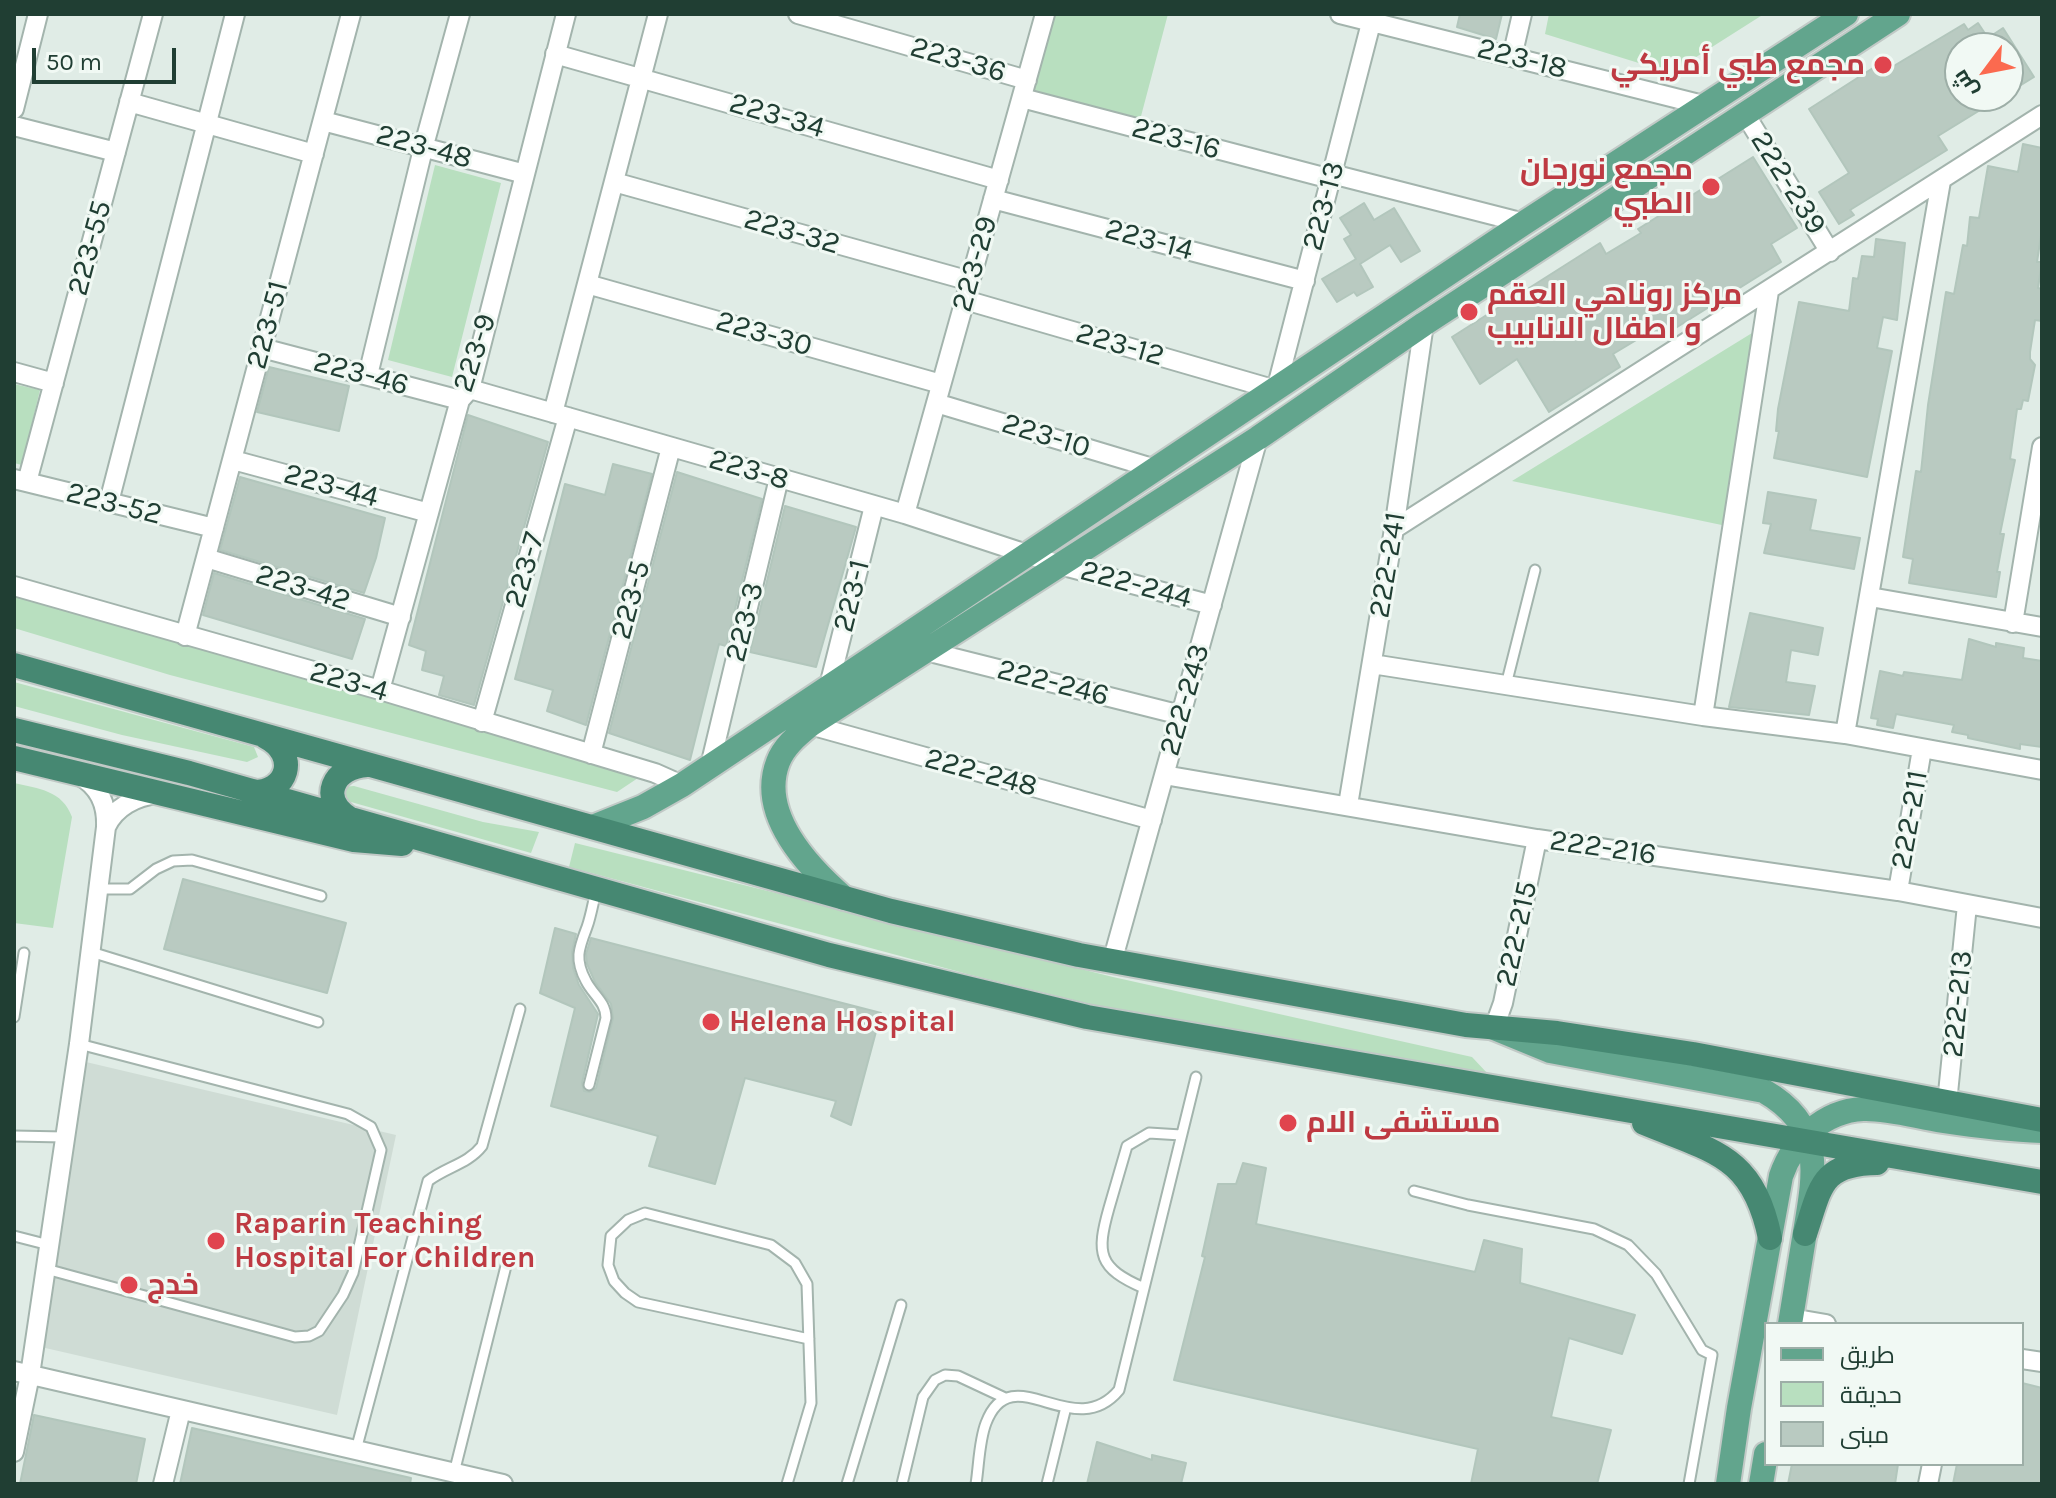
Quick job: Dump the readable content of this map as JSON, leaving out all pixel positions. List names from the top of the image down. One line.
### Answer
{"streets":{"street":["223-18","223-36","223-34","223-16","223-48","222-239","223-13","223-32","223-14","223-55","223-29","223-51","223-30","223-12","223-9","223-46","223-10","223-8","223-44","223-52","222-241","223-7","222-244","223-42","223-1","223-5","223-3","223-4","222-246","222-243","222-248","222-211","222-216","222-215","222-213"]},"crossings":[["223-18","223-13"],["223-36","223-16"],["223-36","223-29"],["223-34","223-29"],["223-34","223-9"],["223-34","223-7"],["223-16","223-13"],["223-16","223-29"],["223-48","223-51"],["223-48","223-9"],["223-13","223-14"],["223-13","223-12"],["223-32","223-29"],["223-32","223-7"],["223-14","223-29"],["223-55","223-52"],["223-29","223-30"],["223-29","223-12"],["223-29","223-10"],["223-29","223-8"],["223-51","223-46"],["223-51","223-44"],["223-51","223-52"],["223-51","223-42"],["223-51","223-4"],["223-30","223-10"],["223-30","223-7"],["223-9","223-46"],["223-9","223-8"],["223-9","223-44"],["223-9","223-42"],["223-9","223-4"],["223-46","223-8"],["223-8","223-7"],["223-8","222-244"],["223-8","223-1"],["223-8","223-5"],["223-8","223-3"],["222-241","222-216"],["223-7","223-4"],["222-244","222-243"],["223-5","223-4"],["222-246","222-243"],["222-243","222-248"],["222-243","222-216"],["222-211","222-216"],["222-216","222-215"],["222-216","222-213"]],"places":["مجمع طبي أمریکي","مجمع نورجان الطبي","مركز روناهي العقم و اطفال الانابيب","Helena Hospital","مستشفى الام","Raparin Teaching Hospital For Children","خدج"],"legend":["طريق","حديقة","مبنى"],"scale_bar":"50 m","north":"bottom left"}
